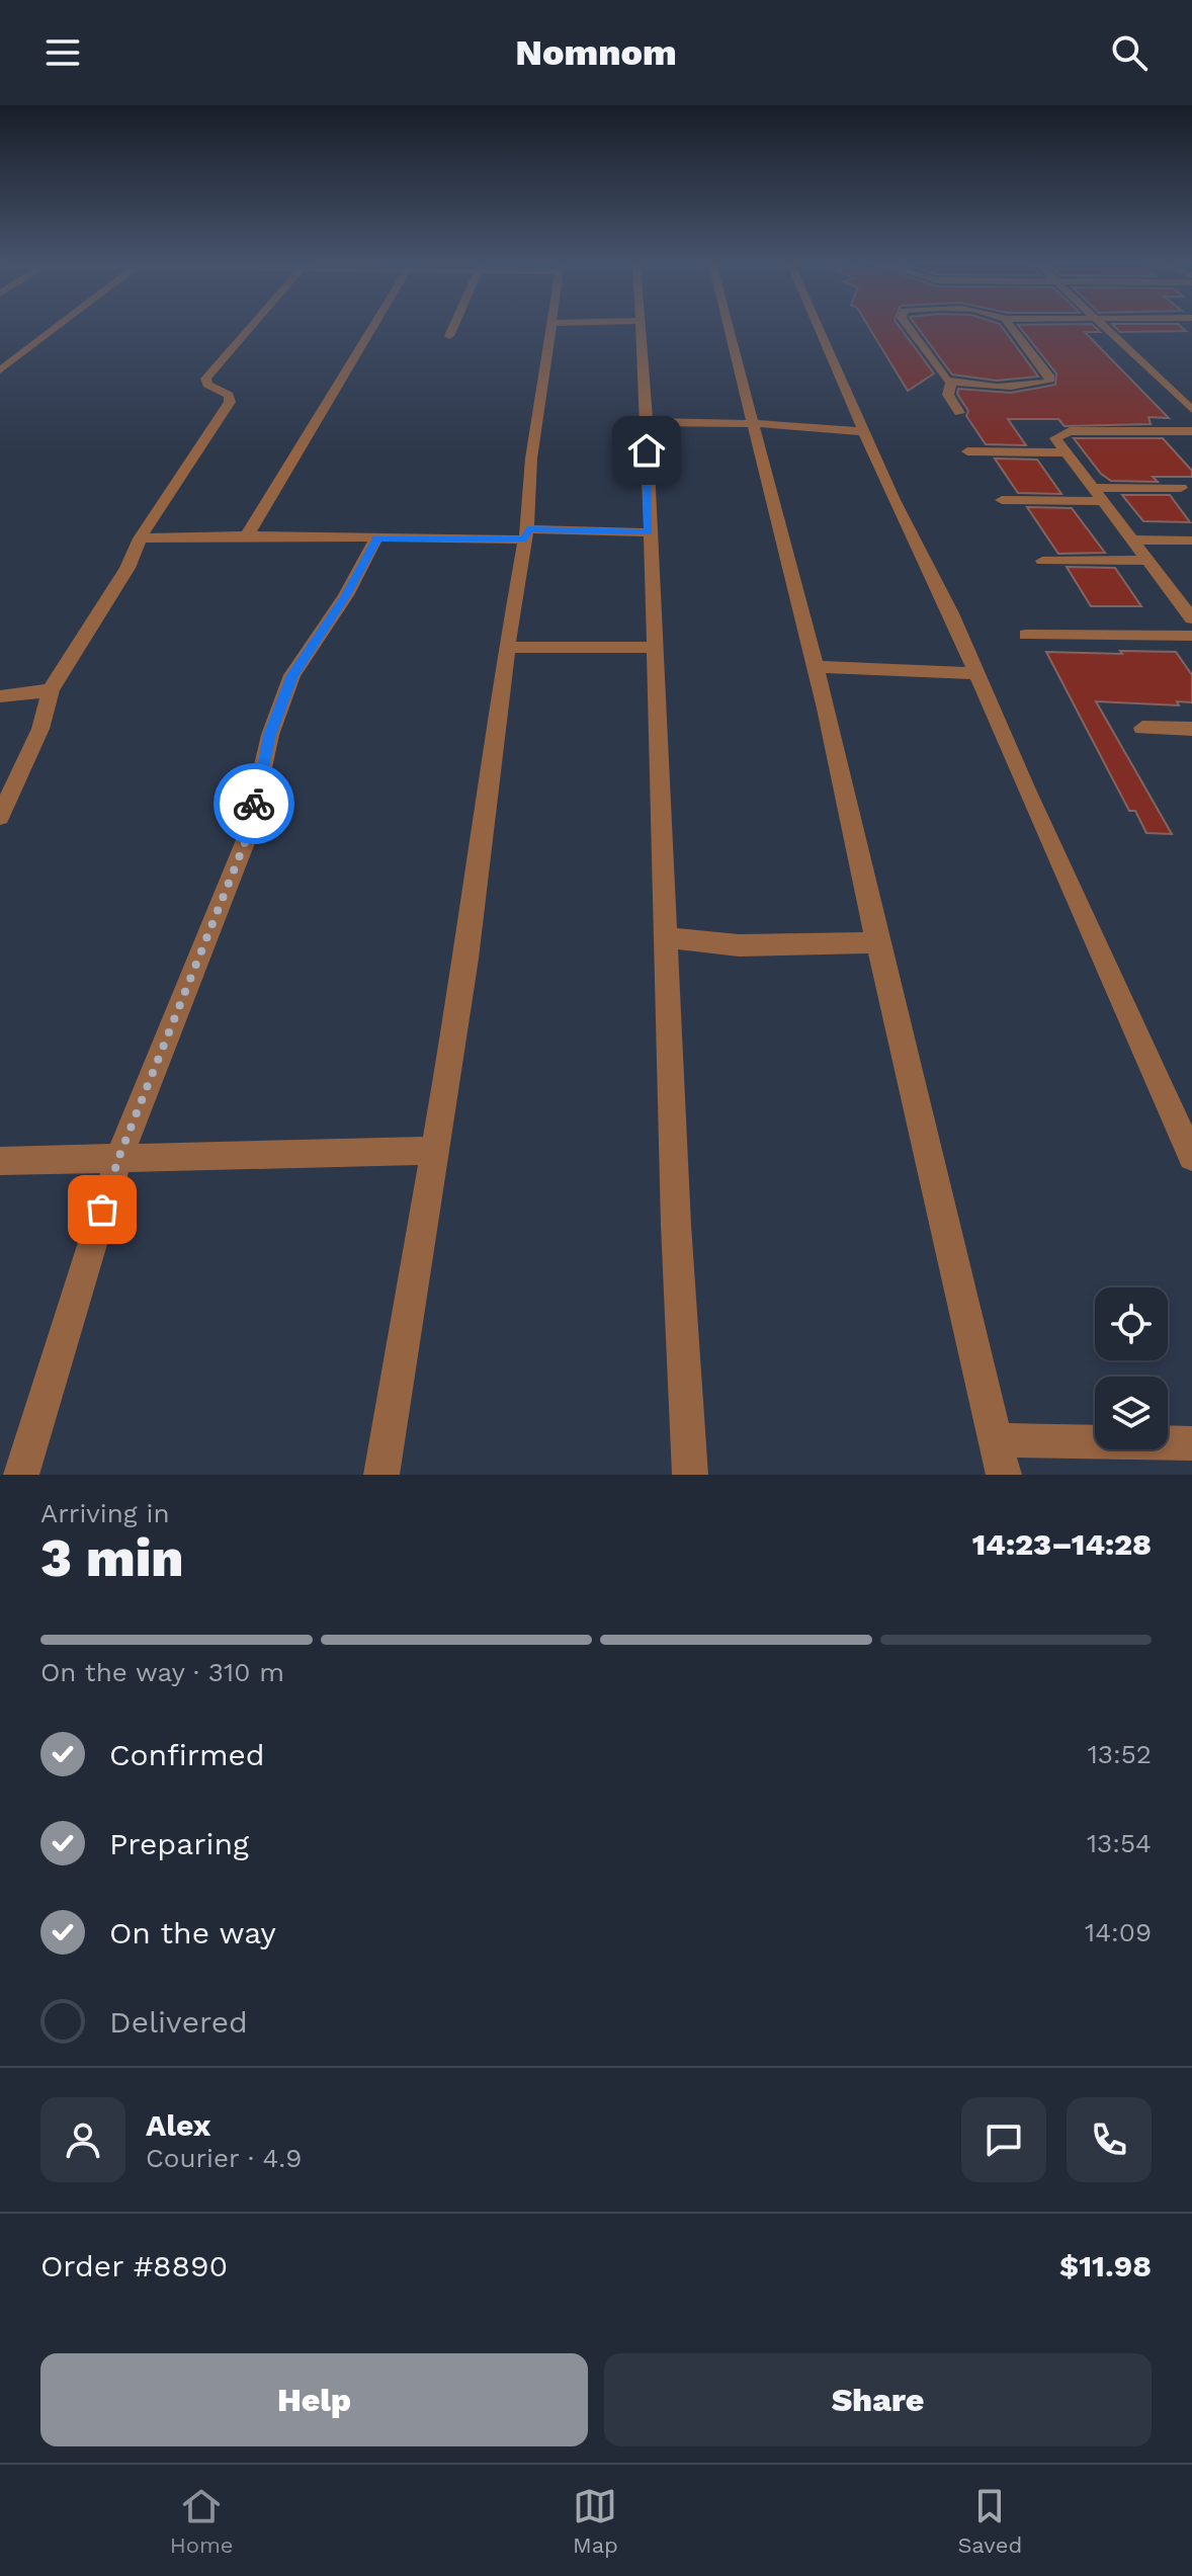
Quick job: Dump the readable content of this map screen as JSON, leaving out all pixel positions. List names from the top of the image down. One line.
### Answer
{"page":{"header":"Nomnom","heading":["3 min","Arriving in","14:23–14:28"],"panel":["Alex","Courier · 4.9","Order #8890","$11.98"],"bar":"On the way · 310 m","list":[["Confirmed","13:52"],["Preparing","13:54"],["On the way","14:09"],"Delivered"],"buttons":["Help","Share"],"tabs":["Home","Map","Saved"]}}
